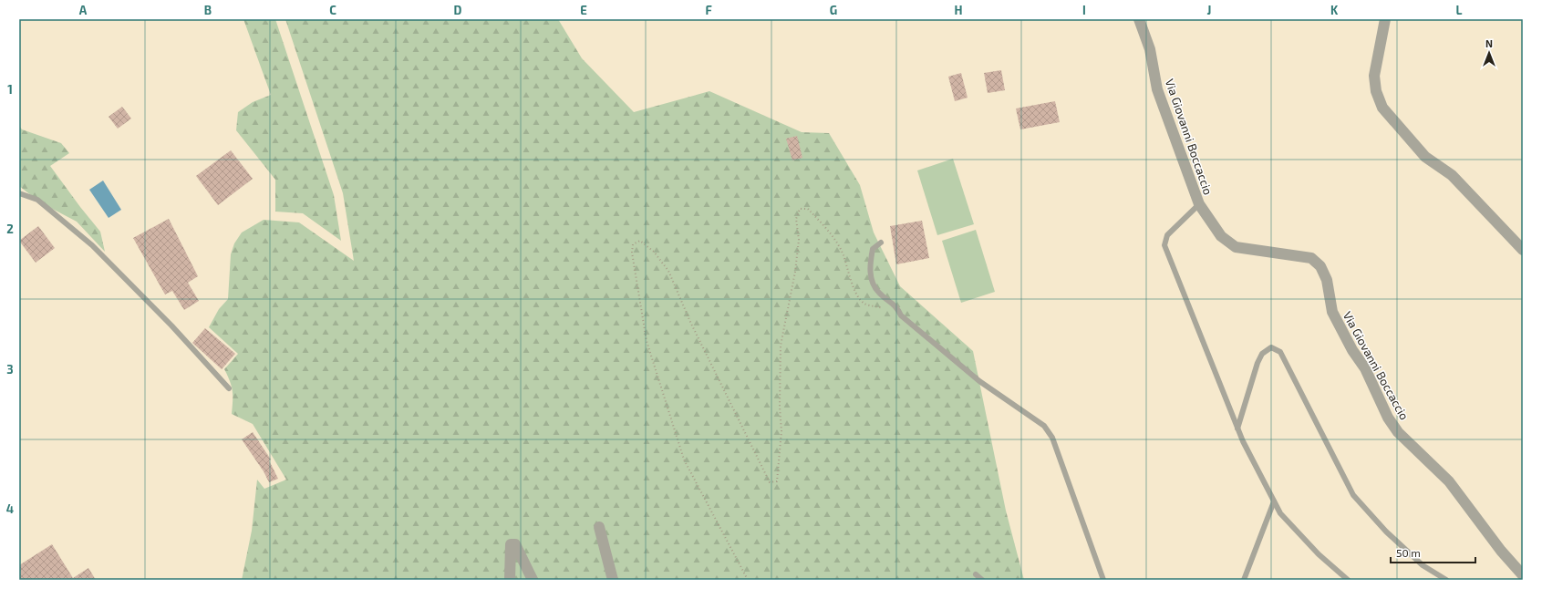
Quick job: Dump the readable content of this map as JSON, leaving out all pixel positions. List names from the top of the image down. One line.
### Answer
{"streets":{"street":["Via Giovanni Boccaccio"]},"scale_bar":"50 m","north":"top","grid":{"columns":["A","B","C","D","E","F","G","H","I","J","K","L"],"rows":["1","2","3","4"]}}
